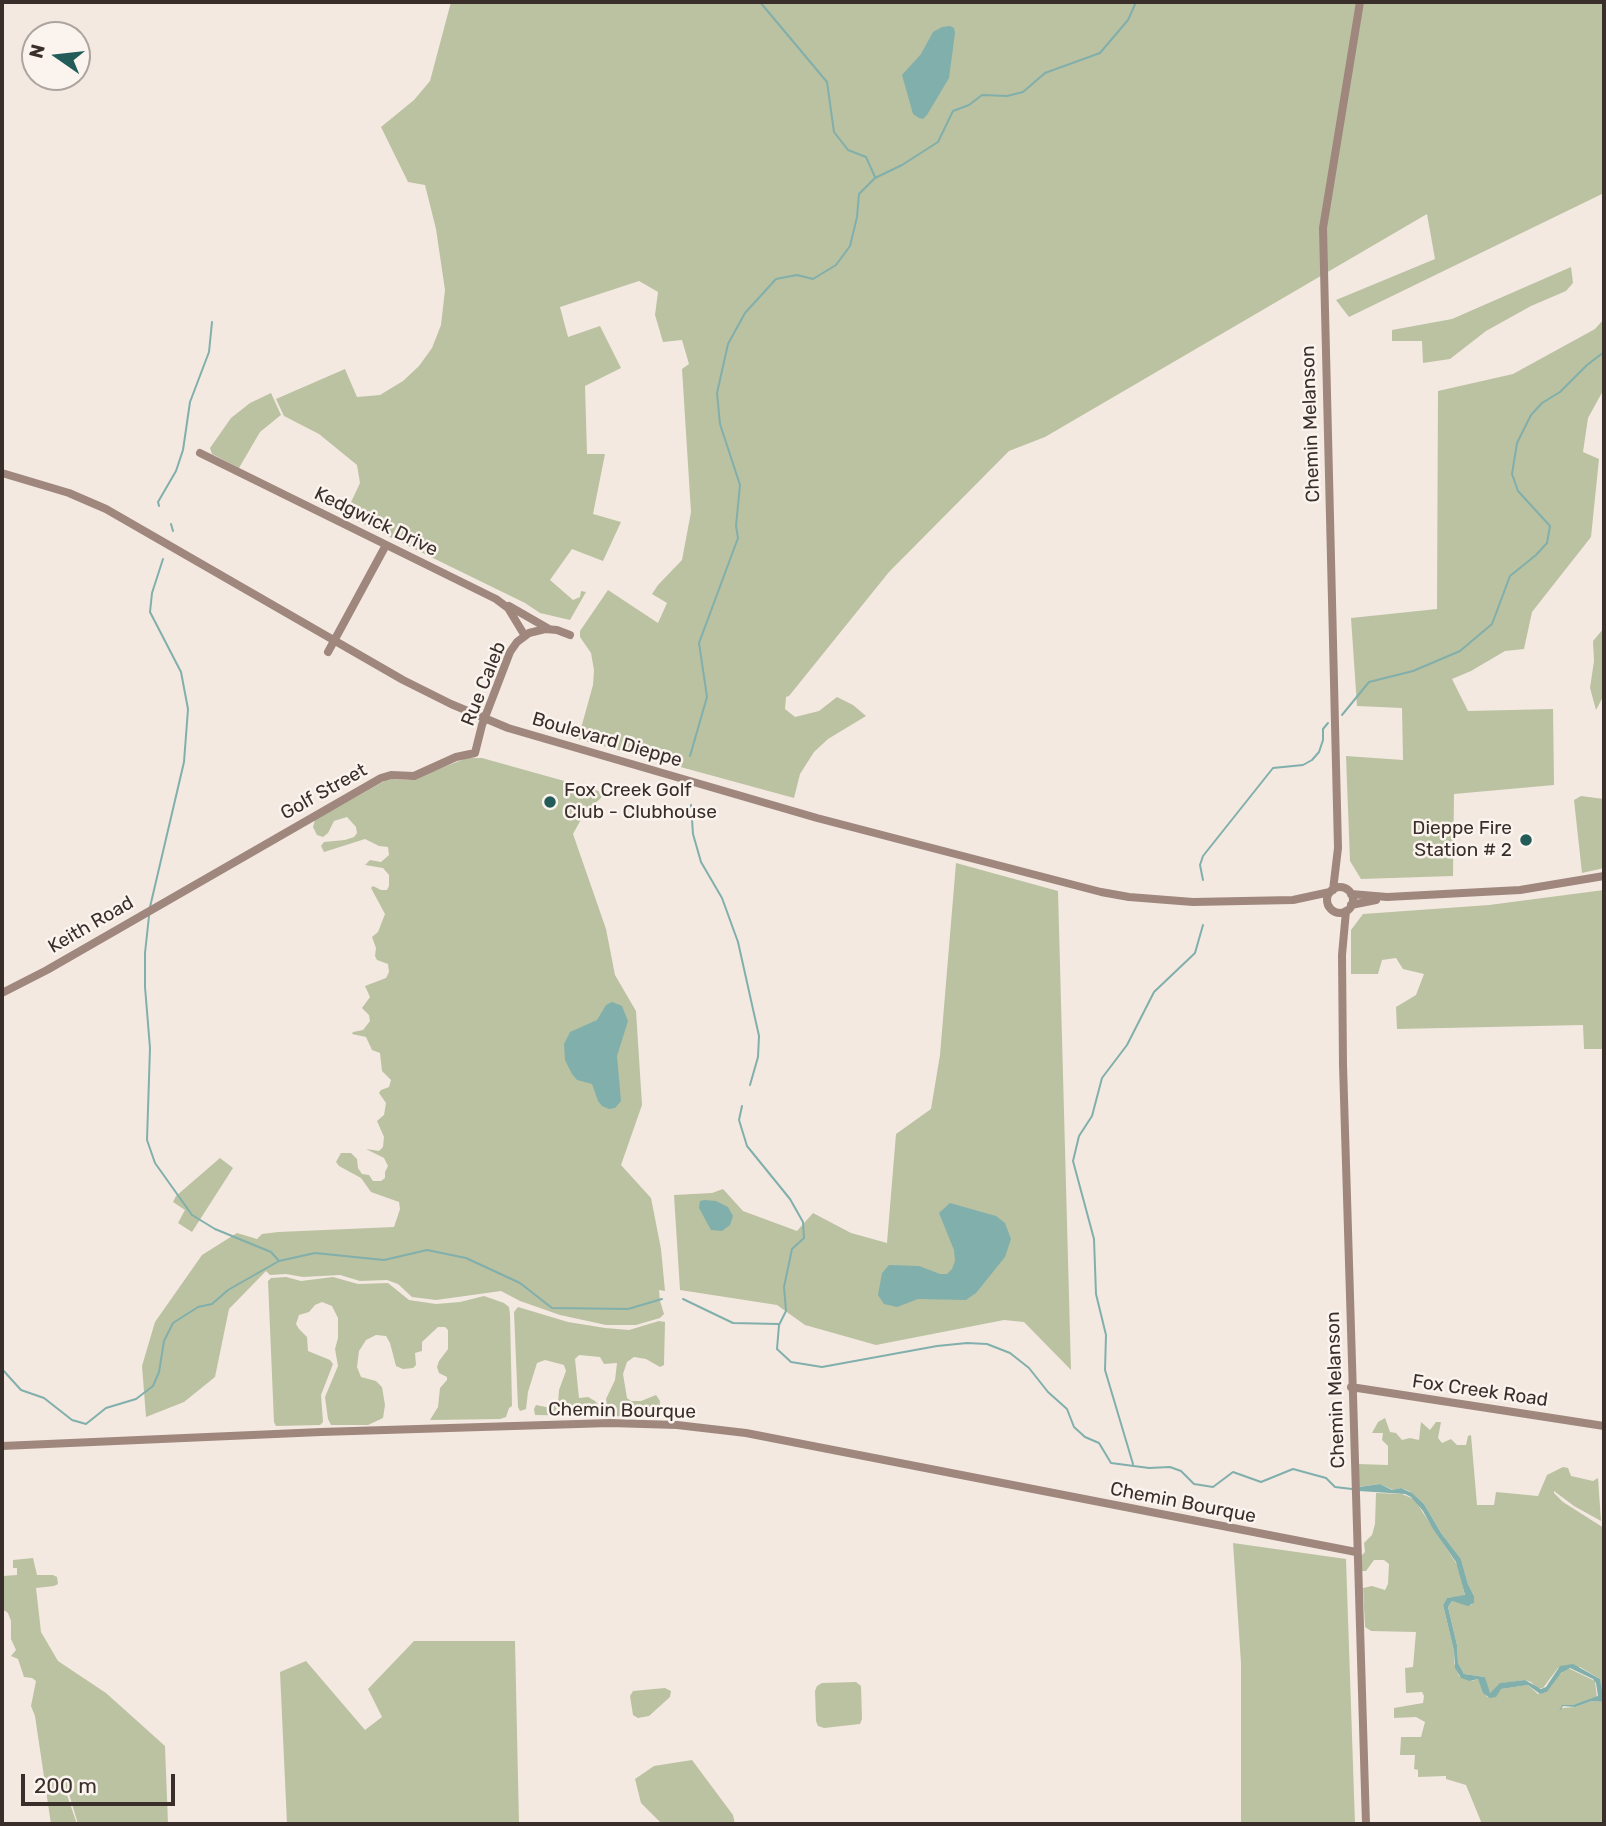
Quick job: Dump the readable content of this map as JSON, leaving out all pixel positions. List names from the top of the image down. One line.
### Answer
{"streets":{"street":["Chemin Melanson","Kedgwick Drive","Rue Caleb","Boulevard Dieppe","Golf Street","Keith Road","Fox Creek Road","Chemin Bourque"]},"crossings":[["Chemin Melanson","Fox Creek Road"],["Chemin Melanson","Chemin Bourque"],["Kedgwick Drive","Rue Caleb"],["Rue Caleb","Boulevard Dieppe"],["Rue Caleb","Golf Street"],["Golf Street","Keith Road"]],"places":["Fox Creek Golf Club - Clubhouse","Dieppe Fire Station # 2"],"scale_bar":"200 m","north":"left"}
